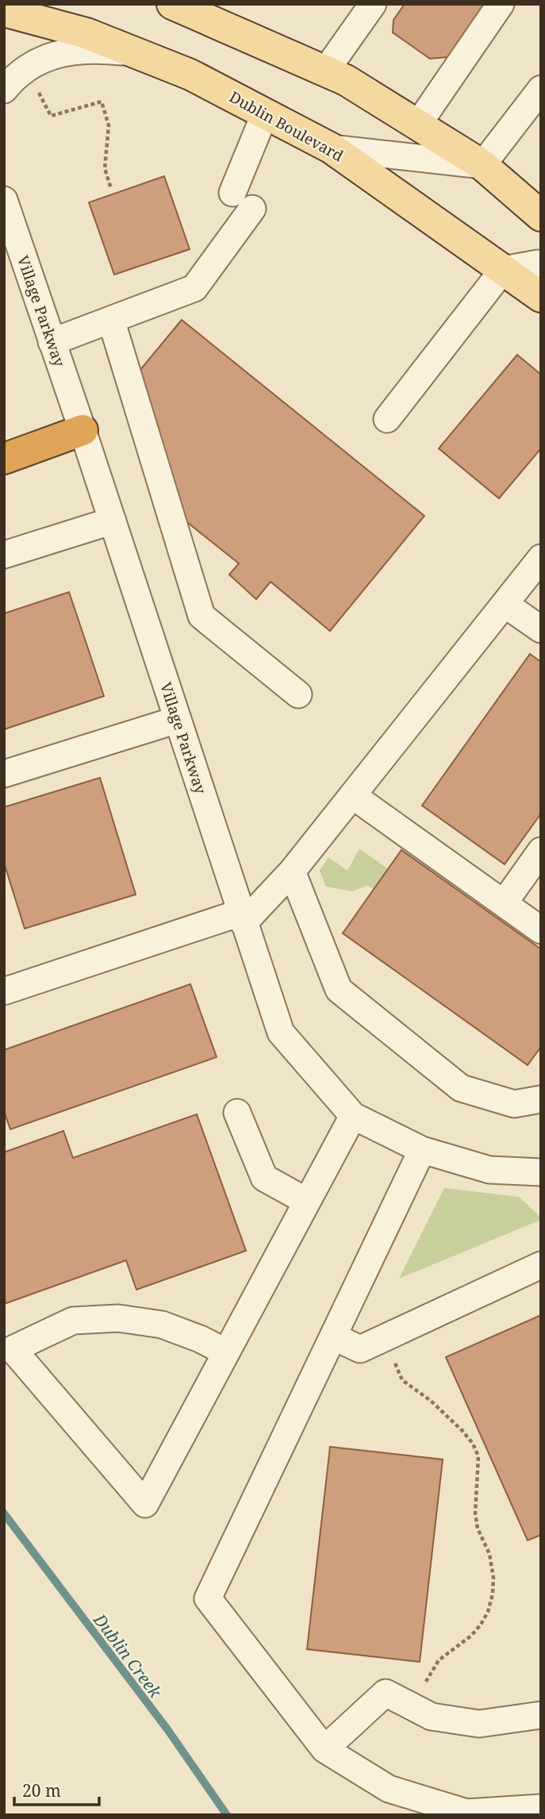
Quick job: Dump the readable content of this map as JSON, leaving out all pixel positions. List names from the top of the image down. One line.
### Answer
{"streets":{"main road":["Dublin Boulevard"],"street":["Village Parkway"]},"water":["Dublin Creek"],"scale_bar":"20 m"}
